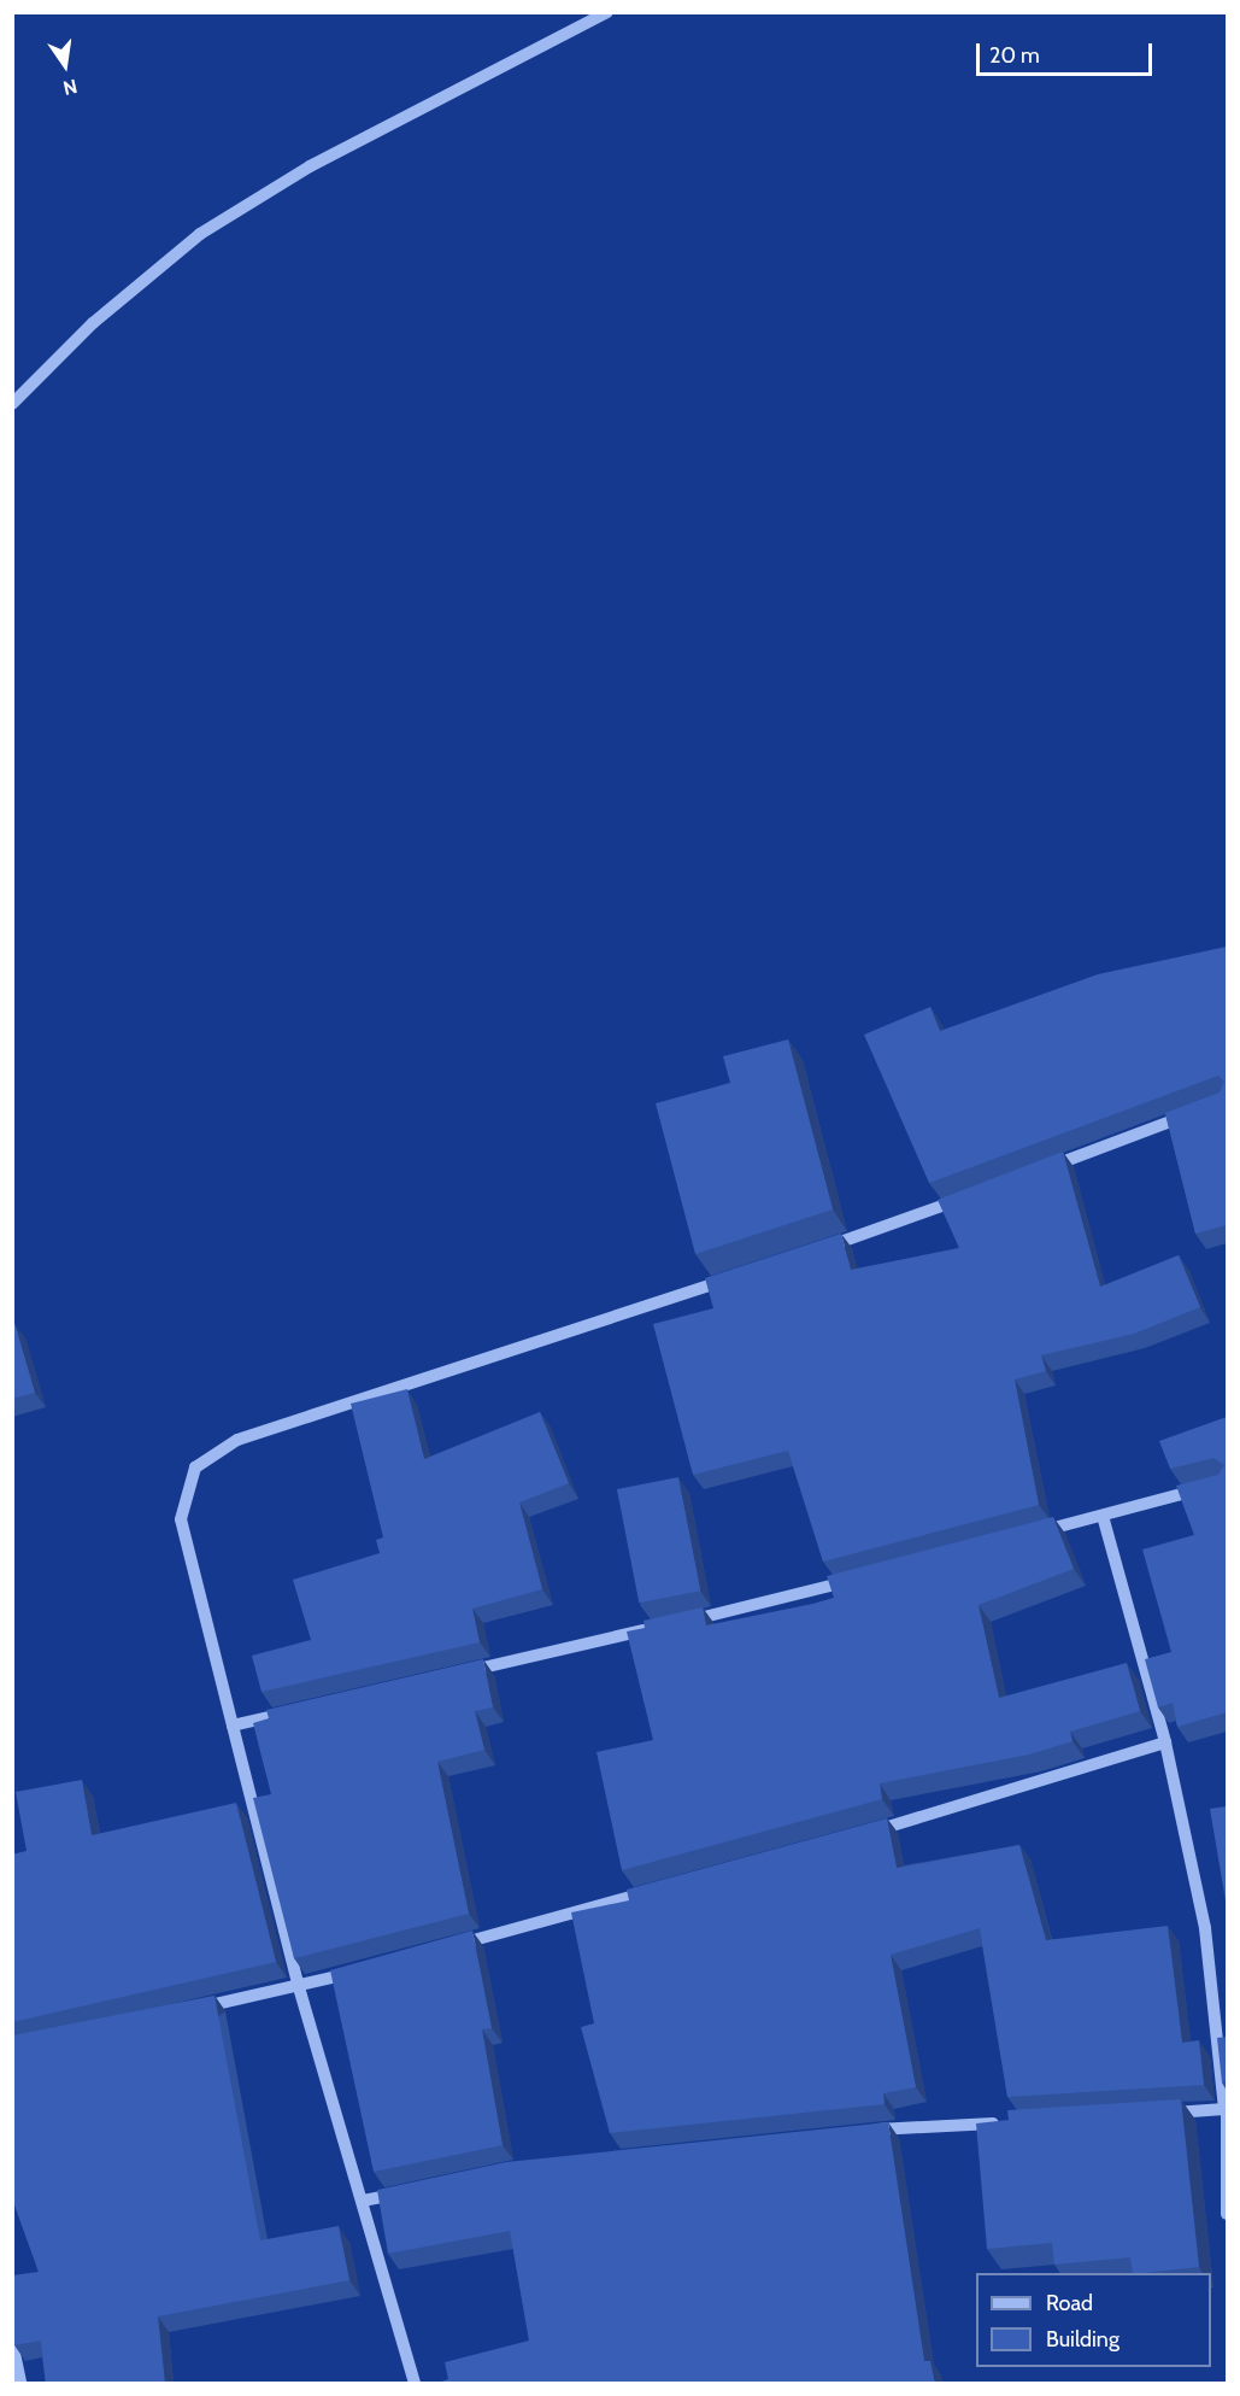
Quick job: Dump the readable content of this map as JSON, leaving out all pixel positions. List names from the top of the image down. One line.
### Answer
{"legend":["Road","Building"],"scale_bar":"20 m","north":"bottom"}
